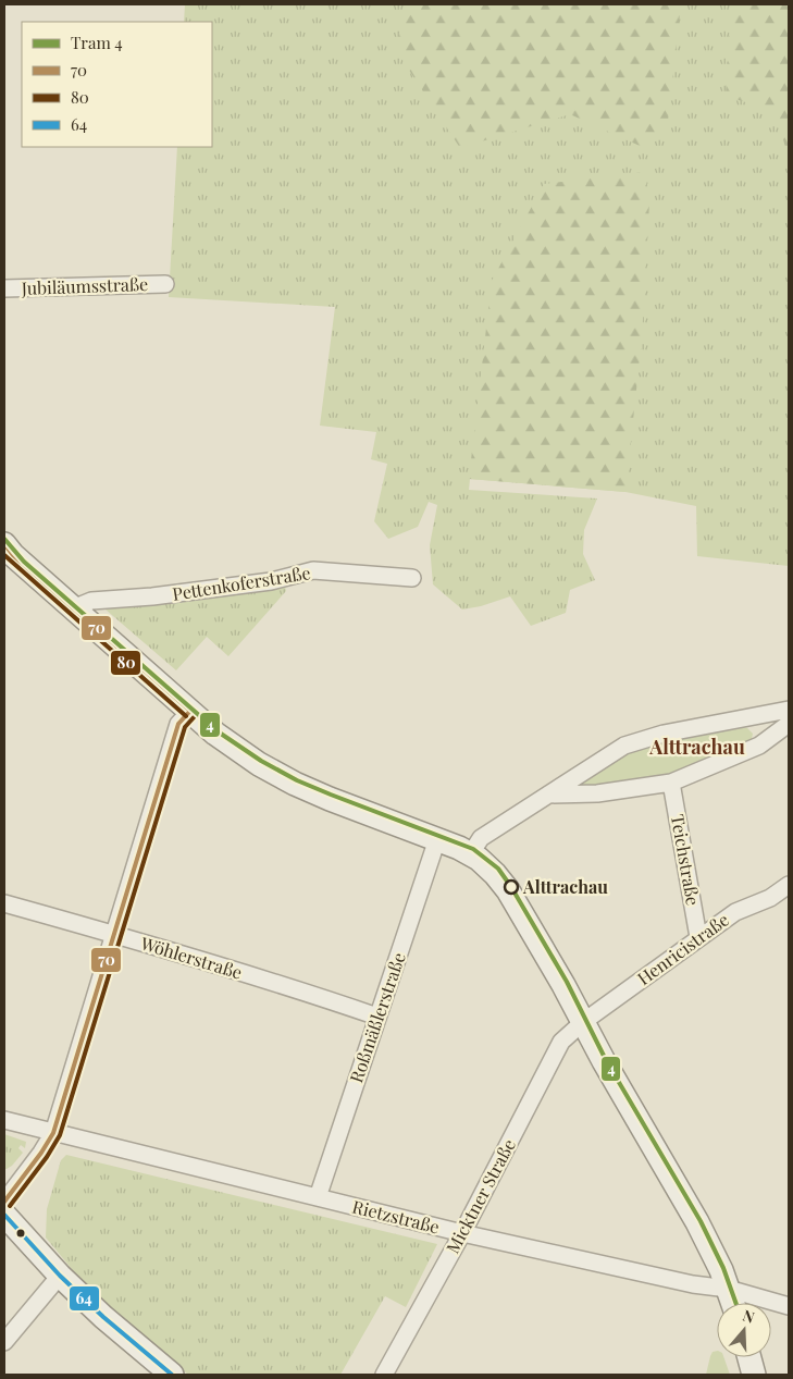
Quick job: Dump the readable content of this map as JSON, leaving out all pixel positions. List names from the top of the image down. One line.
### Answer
{"streets":{"street":["Jubiläumsstraße","Pettenkoferstraße","Teichstraße","Henricistraße","Wöhlerstraße","Roßmäßlerstraße","Micktner Straße","Rietzstraße"]},"crossings":[["Teichstraße","Henricistraße"],["Henricistraße","Micktner Straße"],["Wöhlerstraße","Roßmäßlerstraße"],["Roßmäßlerstraße","Rietzstraße"],["Micktner Straße","Rietzstraße"]],"districts":["Alttrachau"],"places":["Alttrachau"],"lines":["tram line 4","transit line 70","transit line 80","transit line 64"],"legend":["Tram 4","70","80","64"],"north":"top"}
